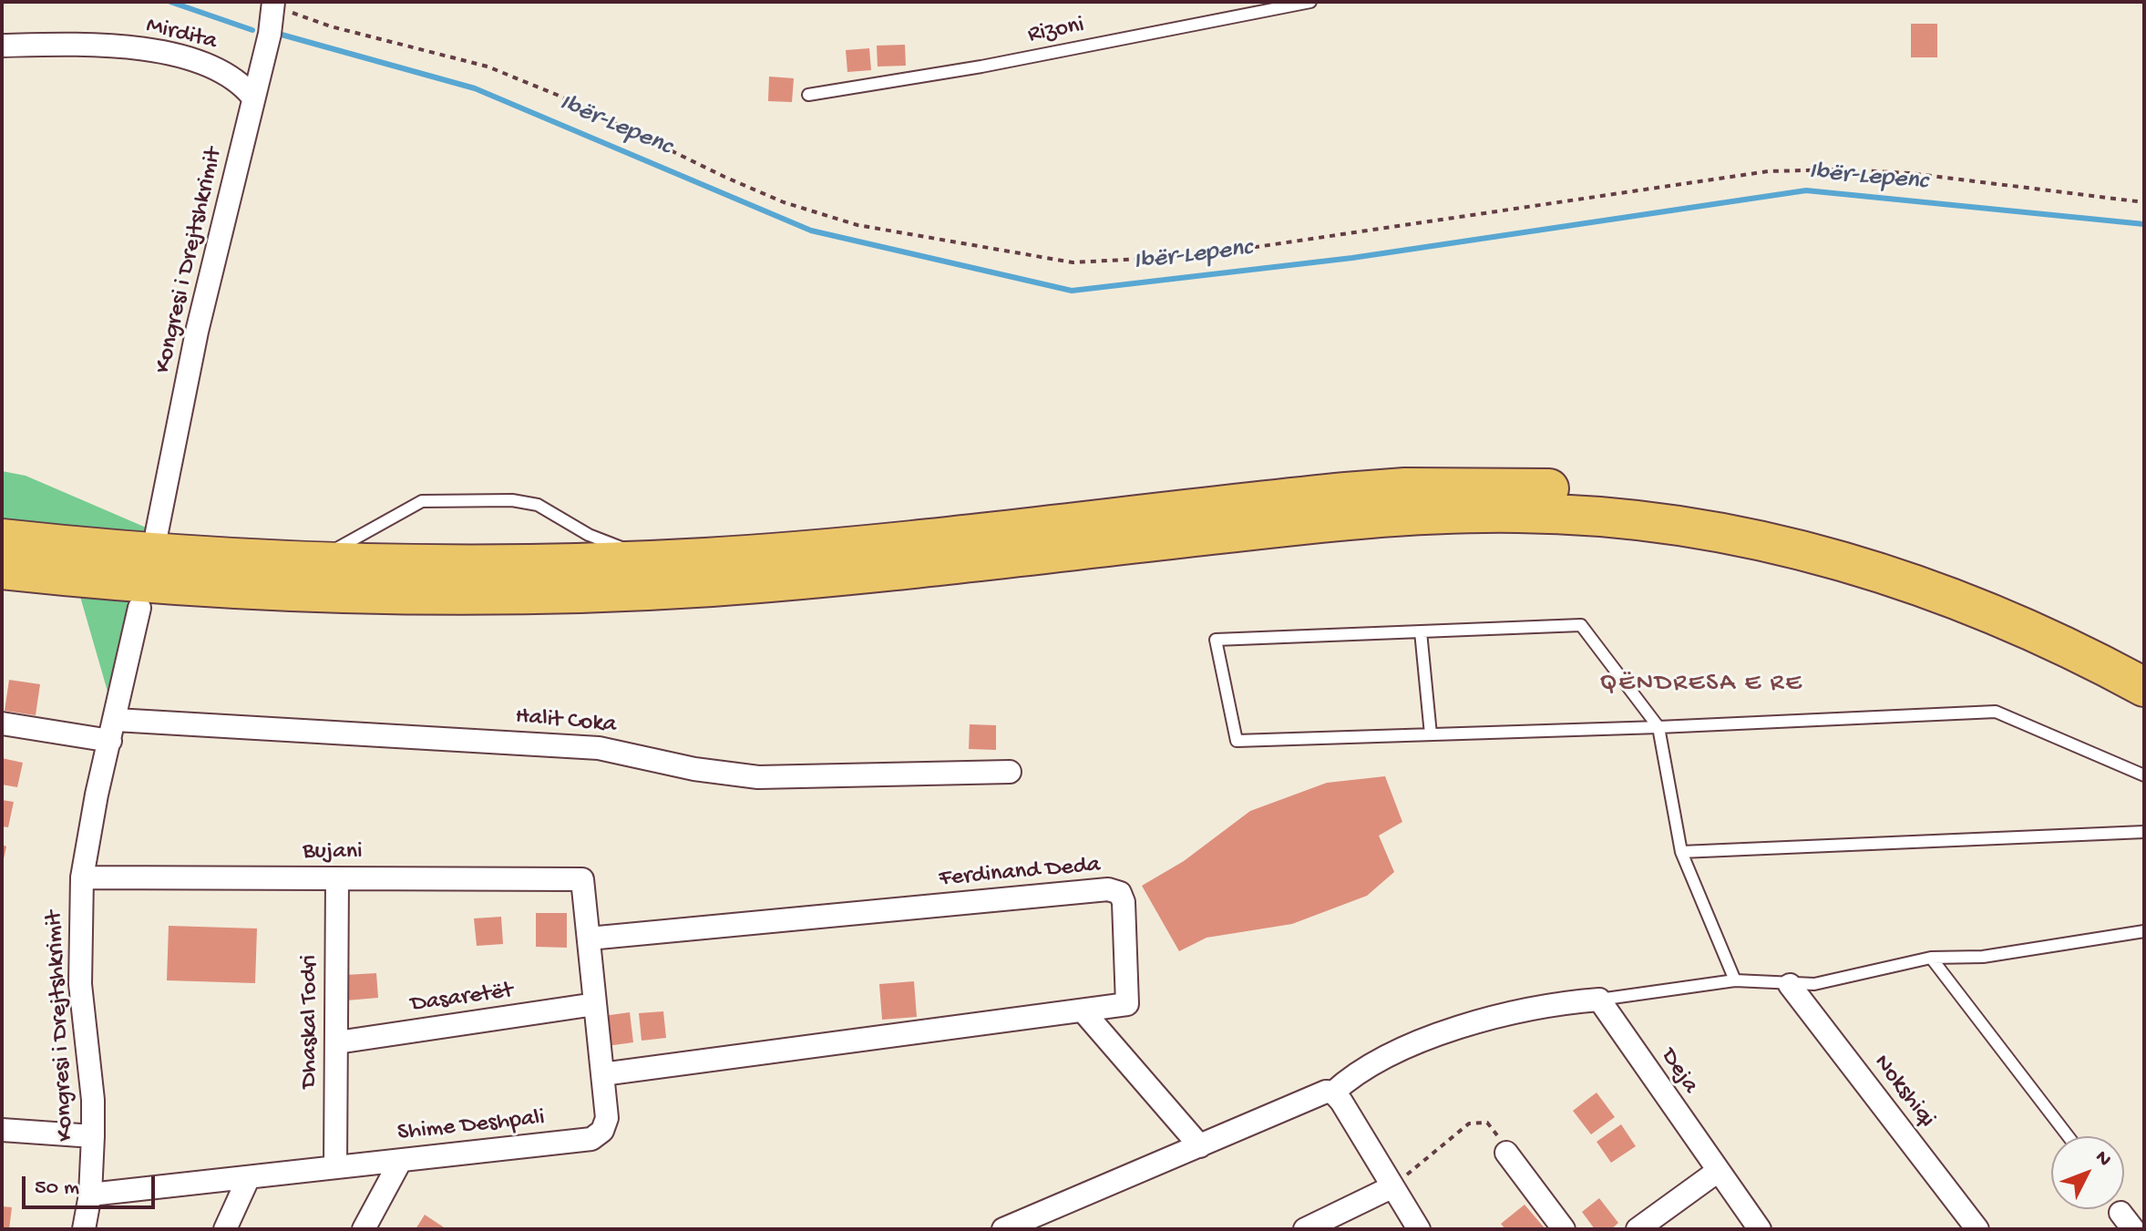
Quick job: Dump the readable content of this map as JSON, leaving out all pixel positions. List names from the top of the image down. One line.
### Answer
{"streets":{"street":["Mirdita","Kongresi i Drejtshkrimit","Halit Coka","Bujani","Ferdinand Deda","Dasaretët","Dhaskal Todri","Deja","Nokshiqi","Shime Deshpali"],"lane":["Rizoni"]},"crossings":[["Mirdita","Kongresi i Drejtshkrimit"],["Kongresi i Drejtshkrimit","Halit Coka"],["Kongresi i Drejtshkrimit","Bujani"],["Kongresi i Drejtshkrimit","Shime Deshpali"],["Bujani","Dhaskal Todri"],["Bujani","Shime Deshpali"],["Ferdinand Deda","Shime Deshpali"],["Dasaretët","Dhaskal Todri"],["Dasaretët","Shime Deshpali"],["Dhaskal Todri","Shime Deshpali"]],"districts":["QËNDRESA E RE"],"water":["Ibër-Lepenc"],"scale_bar":"50 m","north":"top right"}
